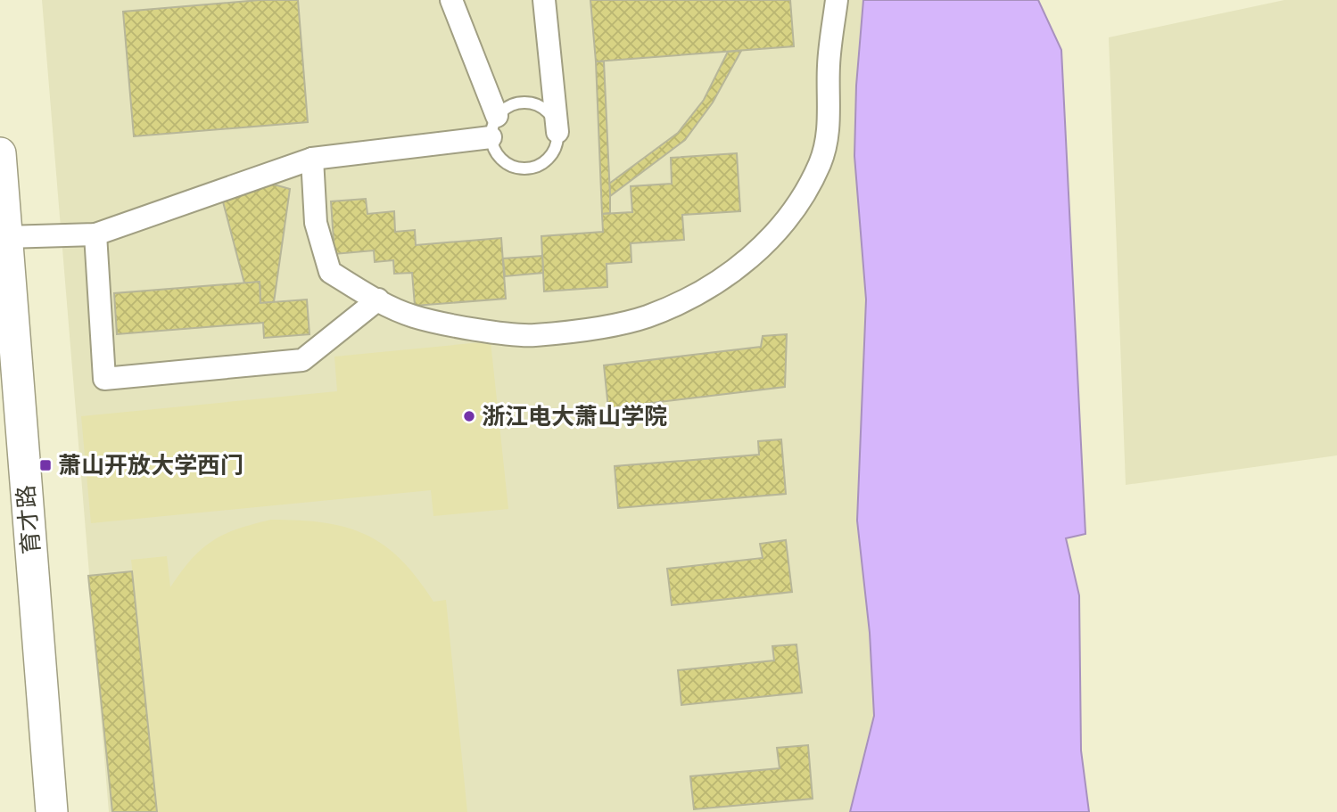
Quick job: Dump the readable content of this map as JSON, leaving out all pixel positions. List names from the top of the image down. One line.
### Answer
{"streets":{"main road":["育才路"]},"places":{"other":["浙江电大萧山学院"],"transit":["萧山开放大学西门"]}}
